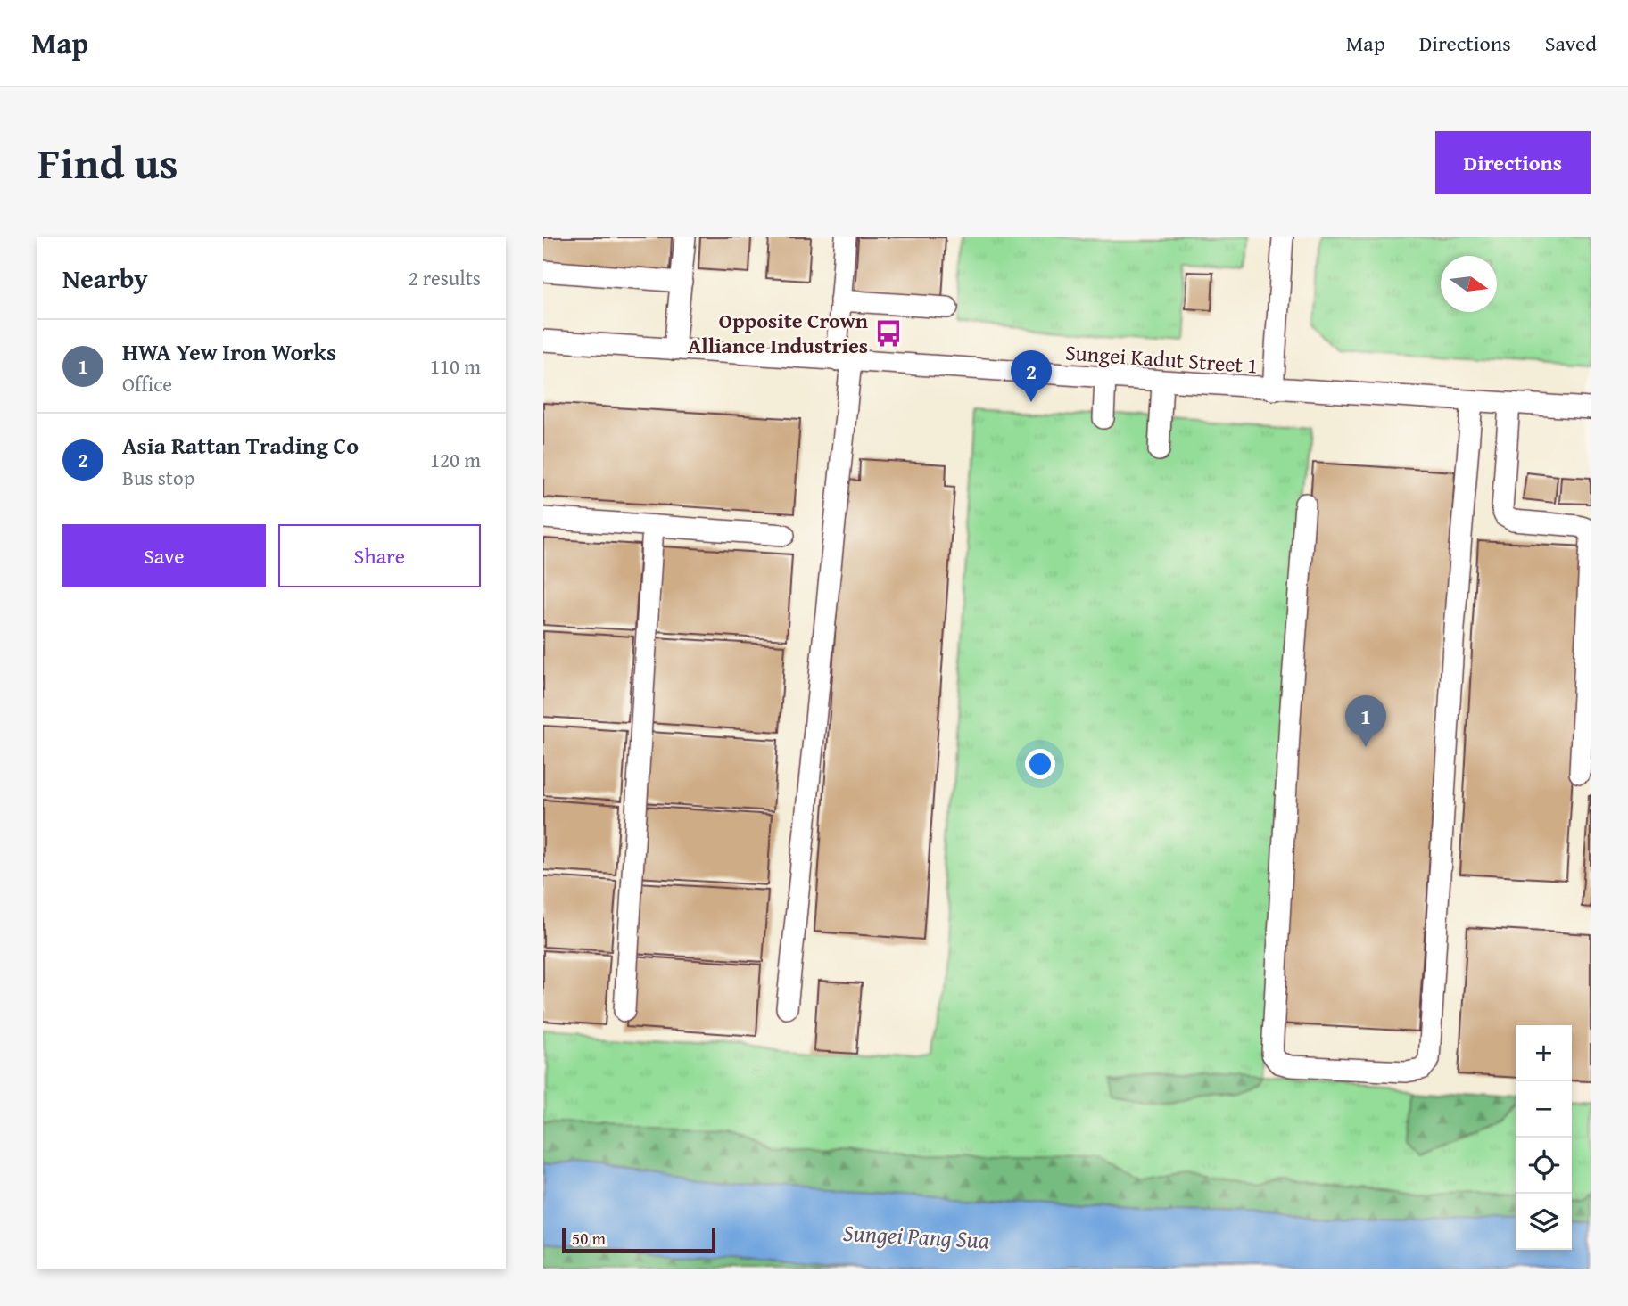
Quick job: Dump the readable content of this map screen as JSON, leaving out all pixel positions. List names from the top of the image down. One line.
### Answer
{"streets":{"street":["Sungei Kadut Street 1"]},"water":["Sungei Pang Sua"],"places":{"bus stop":["Opposite Crown Alliance Industries"]},"scale_bar":"50 m","north":"right","page":{"header":"Map","nav":["Map","Directions","Saved"],"title":"Find us","buttons":["Directions",["Save","Share"]],"heading":["Nearby","2 results"],"list":[{"mark":"1","name":"HWA Yew Iron Works","note":"Office","value":"110 m"},{"mark":"2","name":"Asia Rattan Trading Co","note":"Bus stop","value":"120 m"}],"pins":["2","1"],"map_buttons":["+","−"],"scale":"50 m"}}
